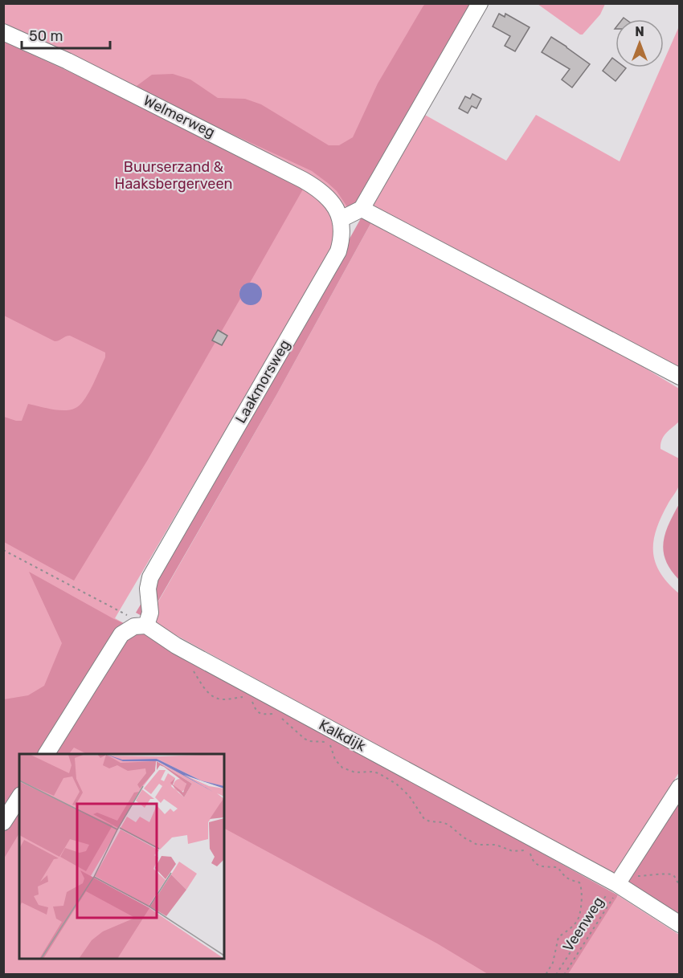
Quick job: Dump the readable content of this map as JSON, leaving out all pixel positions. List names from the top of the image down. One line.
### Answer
{"streets":{"street":["Welmerweg","Laakmorsweg","Kalkdijk"],"path":["Veenweg"]},"crossings":[["Welmerweg","Laakmorsweg"],["Laakmorsweg","Kalkdijk"],["Kalkdijk","Veenweg"]],"parks":["Buurserzand & Haaksbergerveen"],"scale_bar":"50 m","north":"top"}
